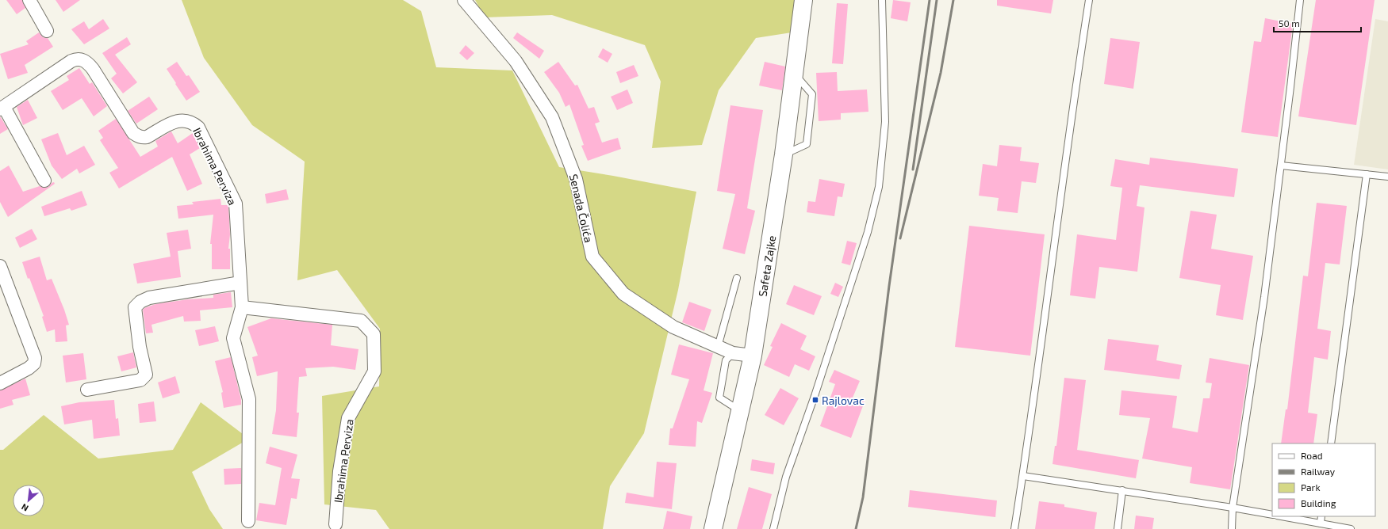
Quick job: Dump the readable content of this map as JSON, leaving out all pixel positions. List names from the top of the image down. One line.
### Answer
{"streets":{"main road":["Safeta Zajke"],"street":["Ibrahima Perviza","Senada Čolića"]},"crossings":[["Senada Čolića","Safeta Zajke"]],"places":{"transit":["Rajlovac"]},"legend":["Road","Railway","Park","Building"],"scale_bar":"50 m","north":"bottom left"}
